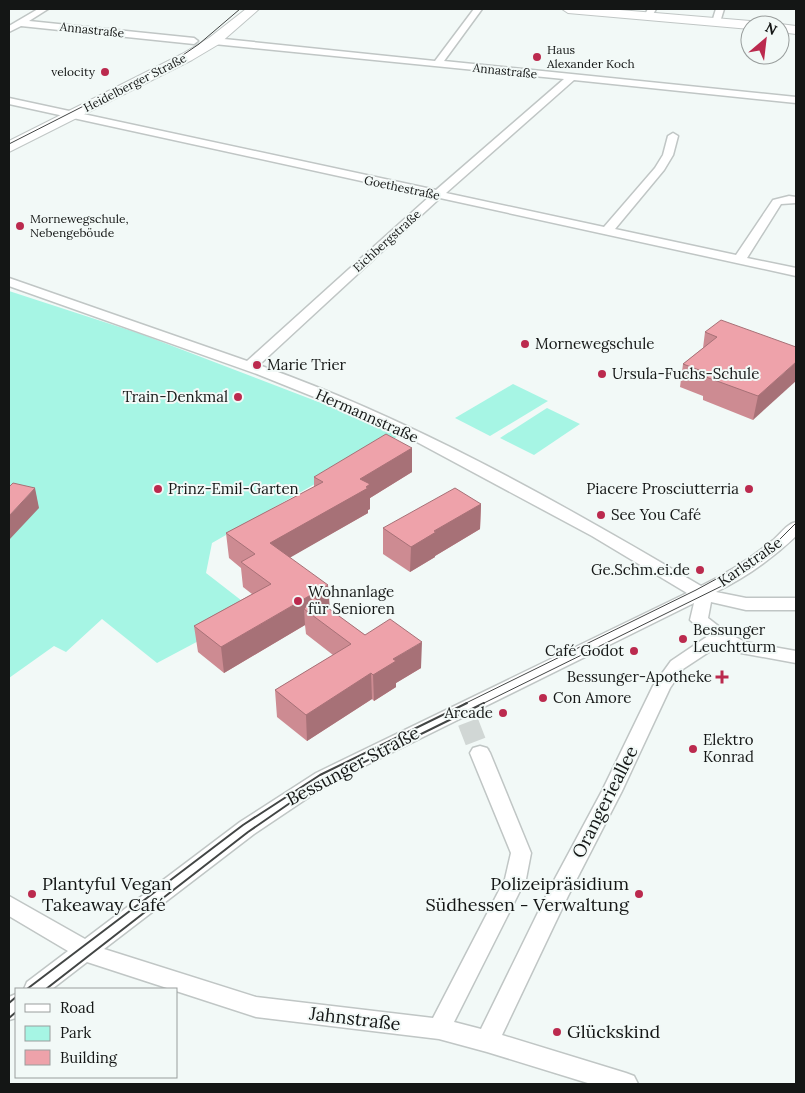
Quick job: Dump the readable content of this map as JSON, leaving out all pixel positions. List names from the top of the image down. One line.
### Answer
{"streets":{"main road":["Heidelberger Straße"],"street":["Annastraße","Goethestraße","Eichbergstraße","Hermannstraße","Karlstraße","Bessunger Straße","Orangerieallee","Jahnstraße"]},"crossings":[["Annastraße","Heidelberger Straße"],["Annastraße","Eichbergstraße"],["Heidelberger Straße","Goethestraße"],["Goethestraße","Eichbergstraße"],["Eichbergstraße","Hermannstraße"],["Hermannstraße","Karlstraße"],["Hermannstraße","Bessunger Straße"],["Karlstraße","Bessunger Straße"],["Bessunger Straße","Jahnstraße"],["Orangerieallee","Jahnstraße"]],"places":{"other":["Haus Alexander Koch","velocity","Mornewegschule, Nebengeböude","Mornewegschule","Marie Trier","Ursula-Fuchs-Schule","Train-Denkmal","Prinz-Emil-Garten","Piacere Prosciutterria","See You Café","Ge.Schm.ei.de","Wohnanlage für Senioren","Bessunger Leuchtturm","Café Godot","Con Amore","Arcade","Elektro Konrad","Plantyful Vegan Takeaway Café","Polizeipräsidium Südhessen - Verwaltung","Glückskind"],"health":["Bessunger-Apotheke"]},"legend":["Road","Park","Building"],"north":"top right"}
